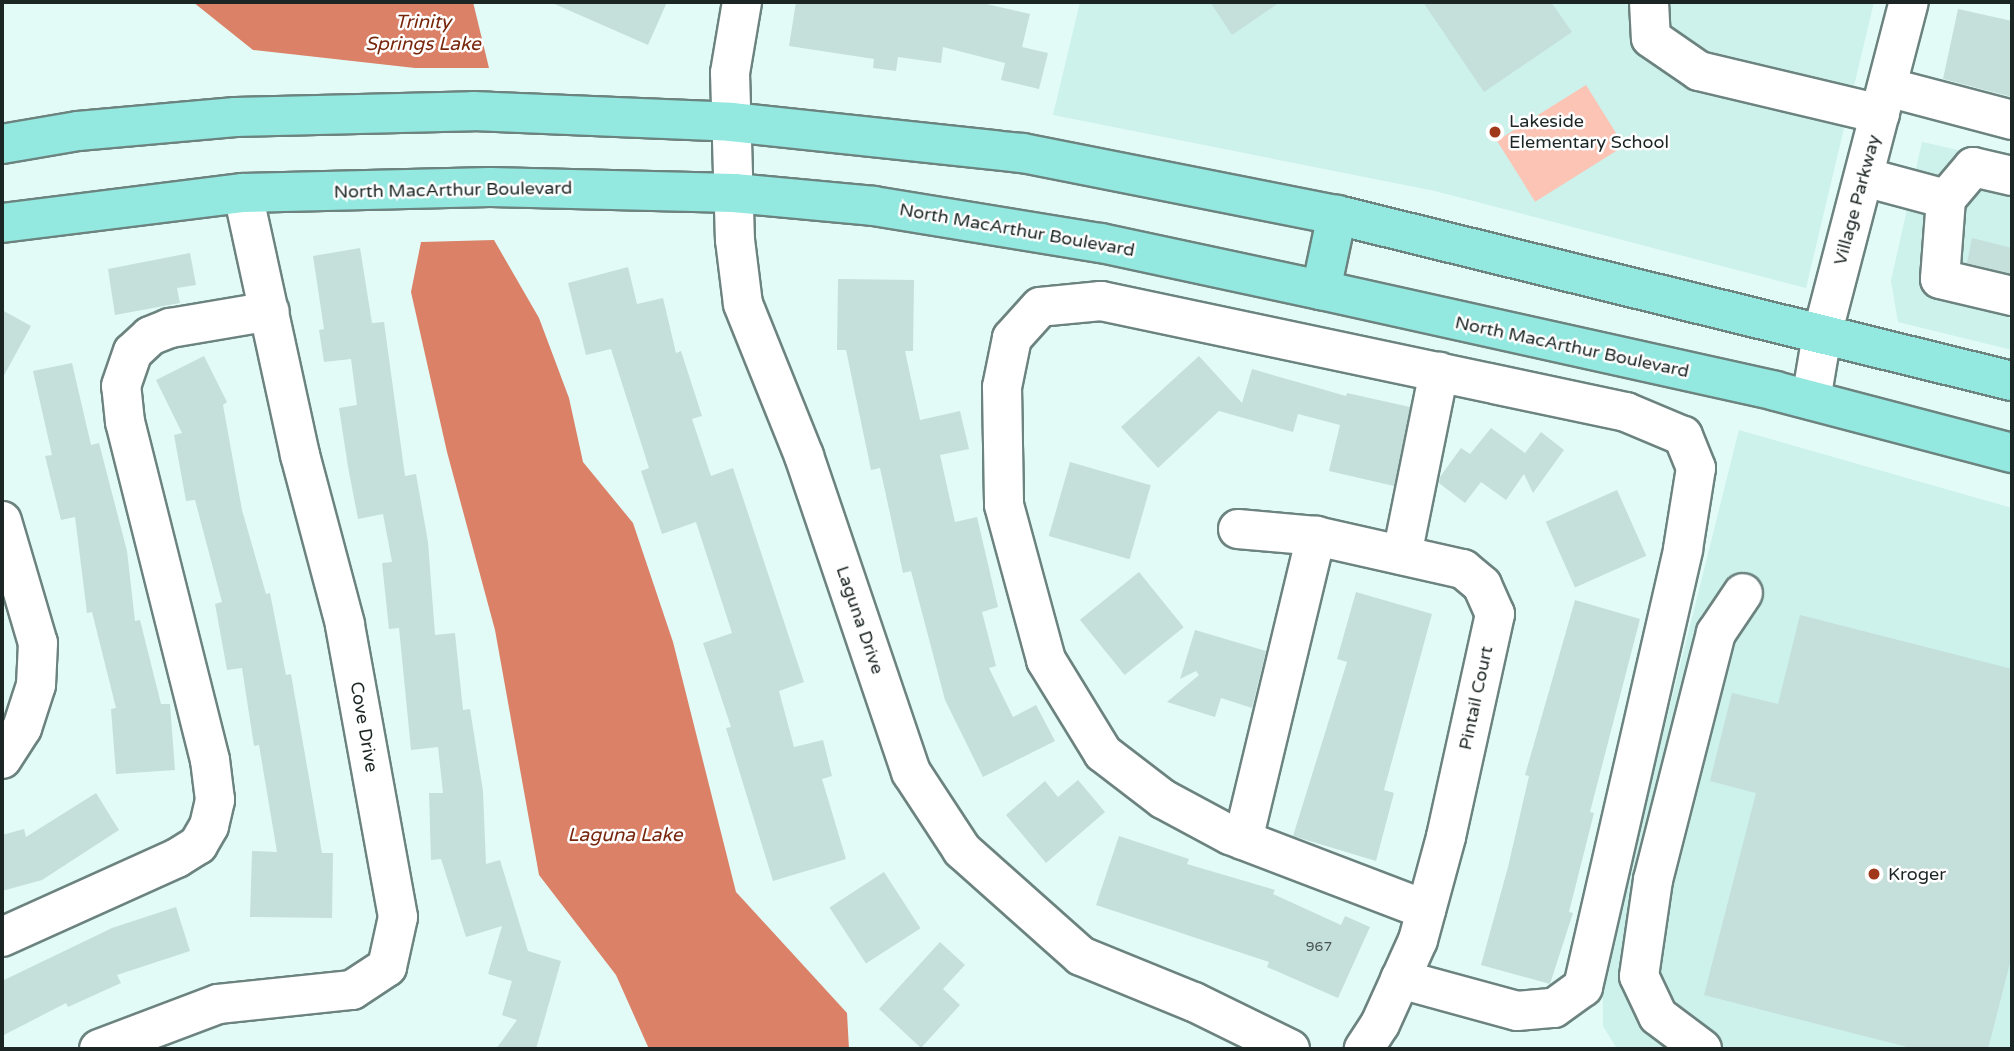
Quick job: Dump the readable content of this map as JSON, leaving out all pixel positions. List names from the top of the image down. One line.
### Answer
{"streets":{"main road":["North MacArthur Boulevard"],"street":["Village Parkway","Laguna Drive","Pintail Court","Cove Drive"]},"crossings":[["North MacArthur Boulevard","Village Parkway"],["North MacArthur Boulevard","Laguna Drive"],["North MacArthur Boulevard","Cove Drive"]],"water":["Trinity Springs Lake","Laguna Lake"],"places":["Lakeside Elementary School","Kroger"],"house_numbers":["967"]}
